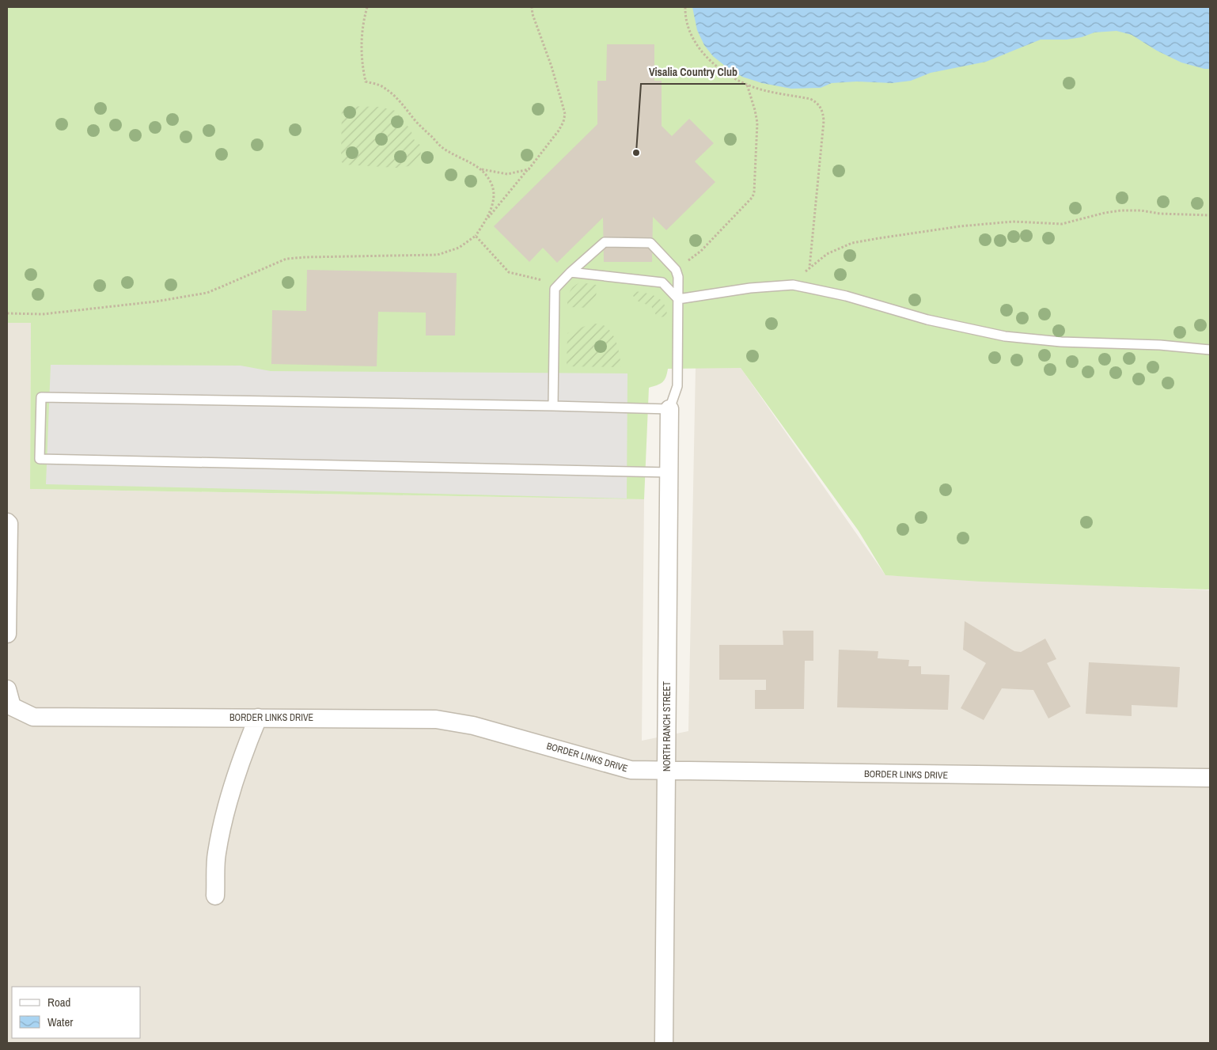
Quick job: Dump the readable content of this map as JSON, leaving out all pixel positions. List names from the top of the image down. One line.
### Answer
{"streets":{"street":["BORDER LINKS DRIVE","NORTH RANCH STREET"]},"crossings":[["BORDER LINKS DRIVE","NORTH RANCH STREET"]],"places":["Visalia Country Club"],"legend":["Road","Water"]}
